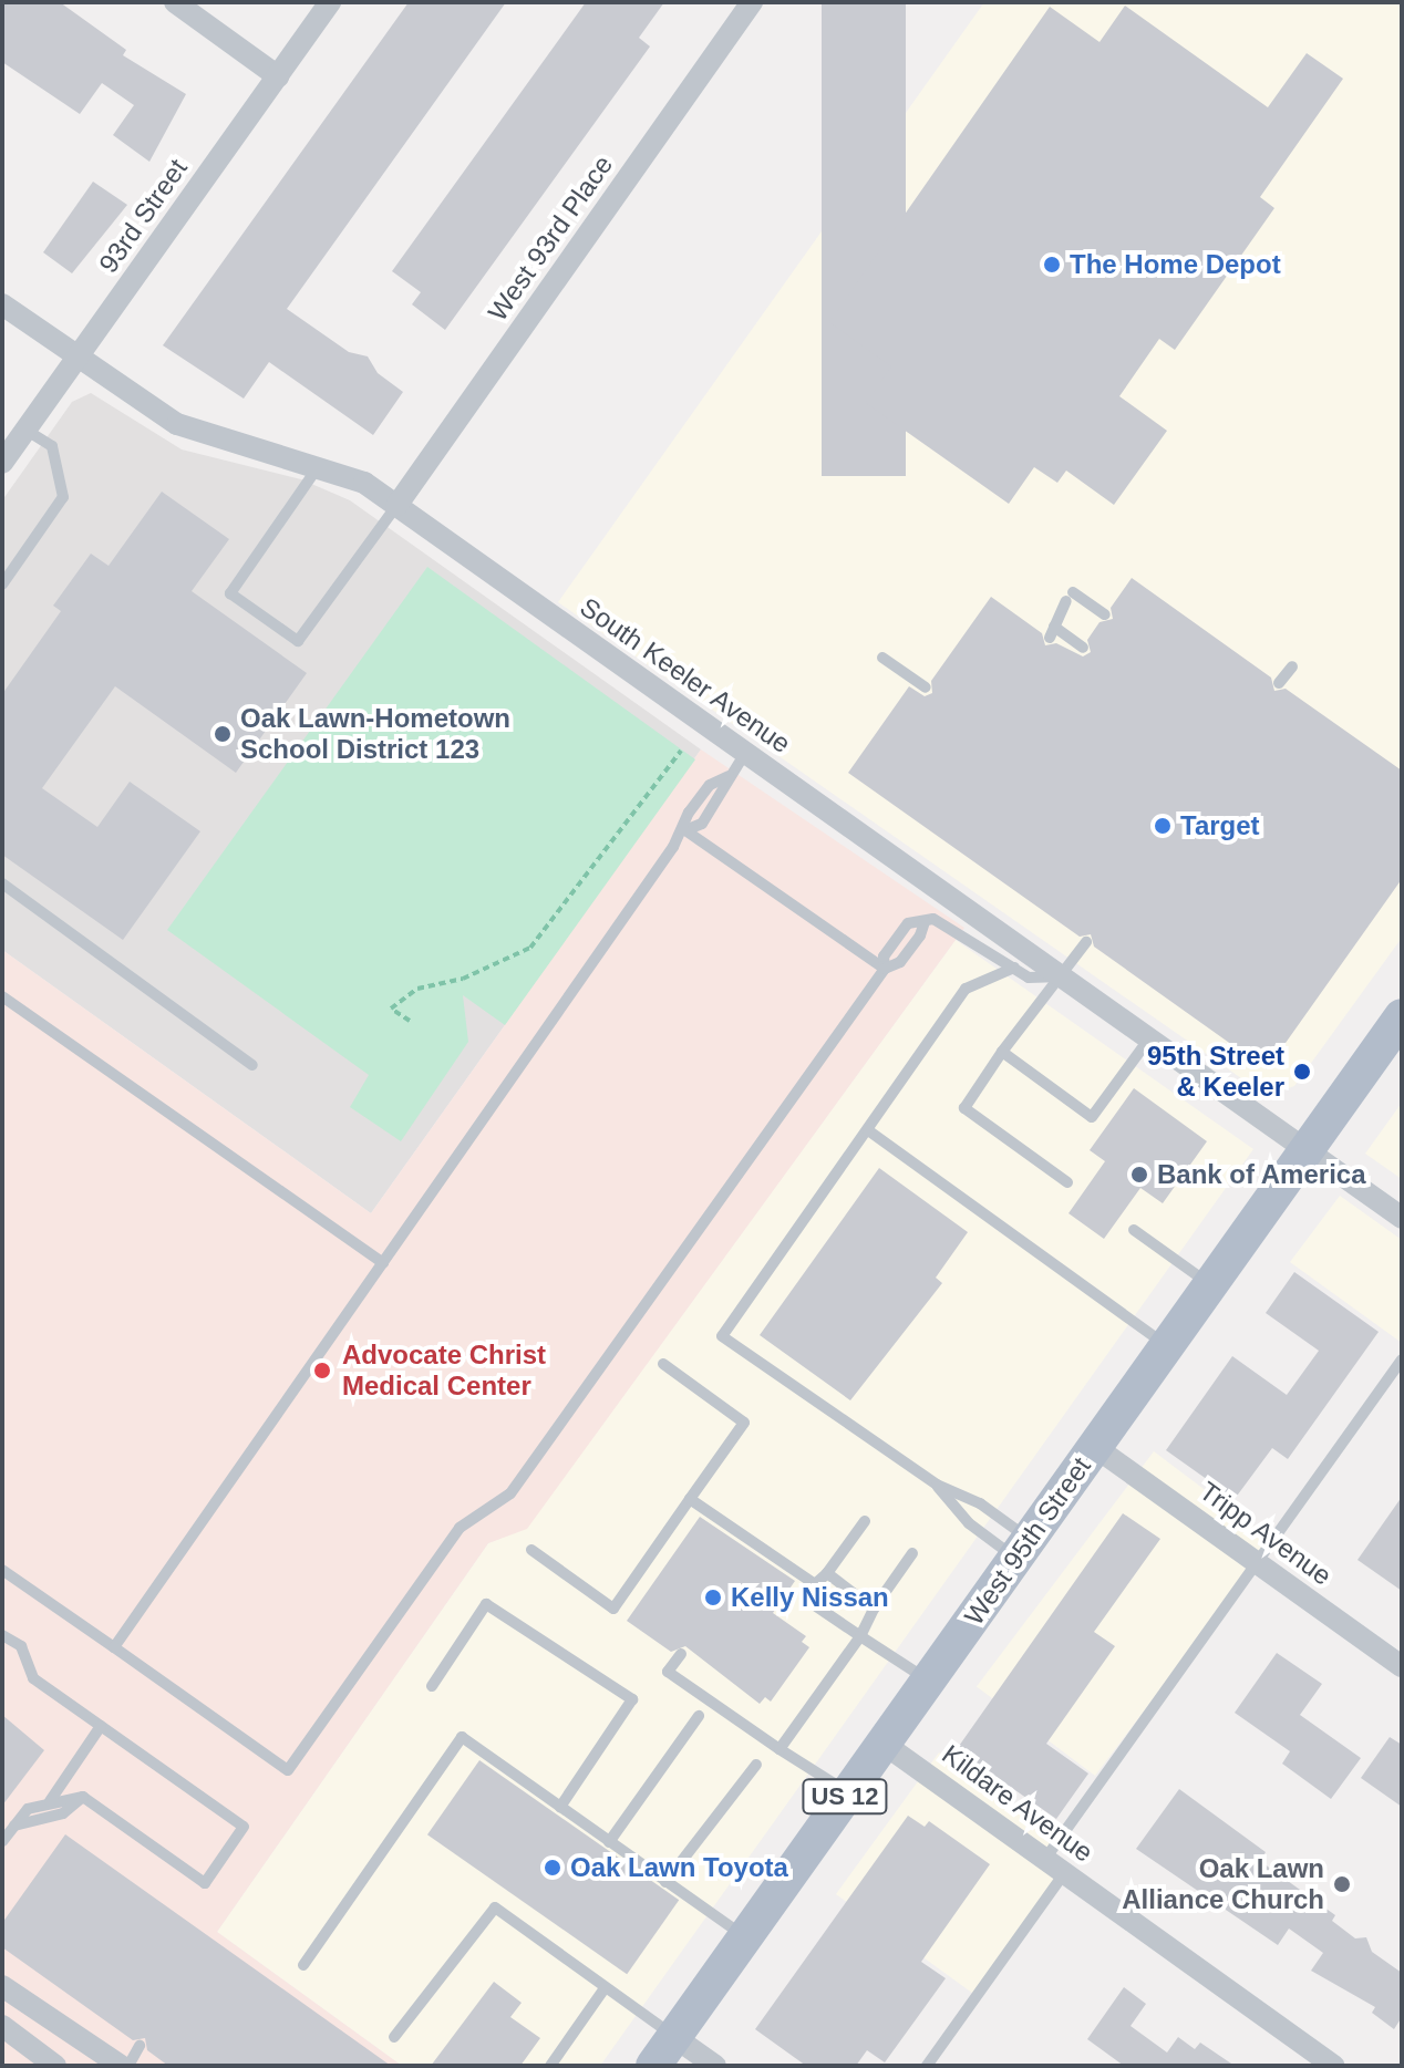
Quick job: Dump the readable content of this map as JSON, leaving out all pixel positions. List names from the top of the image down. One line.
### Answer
{"streets":{"main road":["West 95th Street","US 12"],"street":["93rd Street","West 93rd Place","South Keeler Avenue","Tripp Avenue","Kildare Avenue"]},"crossings":[["93rd Street","South Keeler Avenue"],["West 93rd Place","South Keeler Avenue"],["South Keeler Avenue","West 95th Street"],["Tripp Avenue","West 95th Street"],["West 95th Street","Kildare Avenue"]],"places":["The Home Depot","Oak Lawn-Hometown School District 123","Target","95th Street & Keeler","Bank of America","Advocate Christ Medical Center","Kelly Nissan","Oak Lawn Toyota","Oak Lawn Alliance Church"]}
